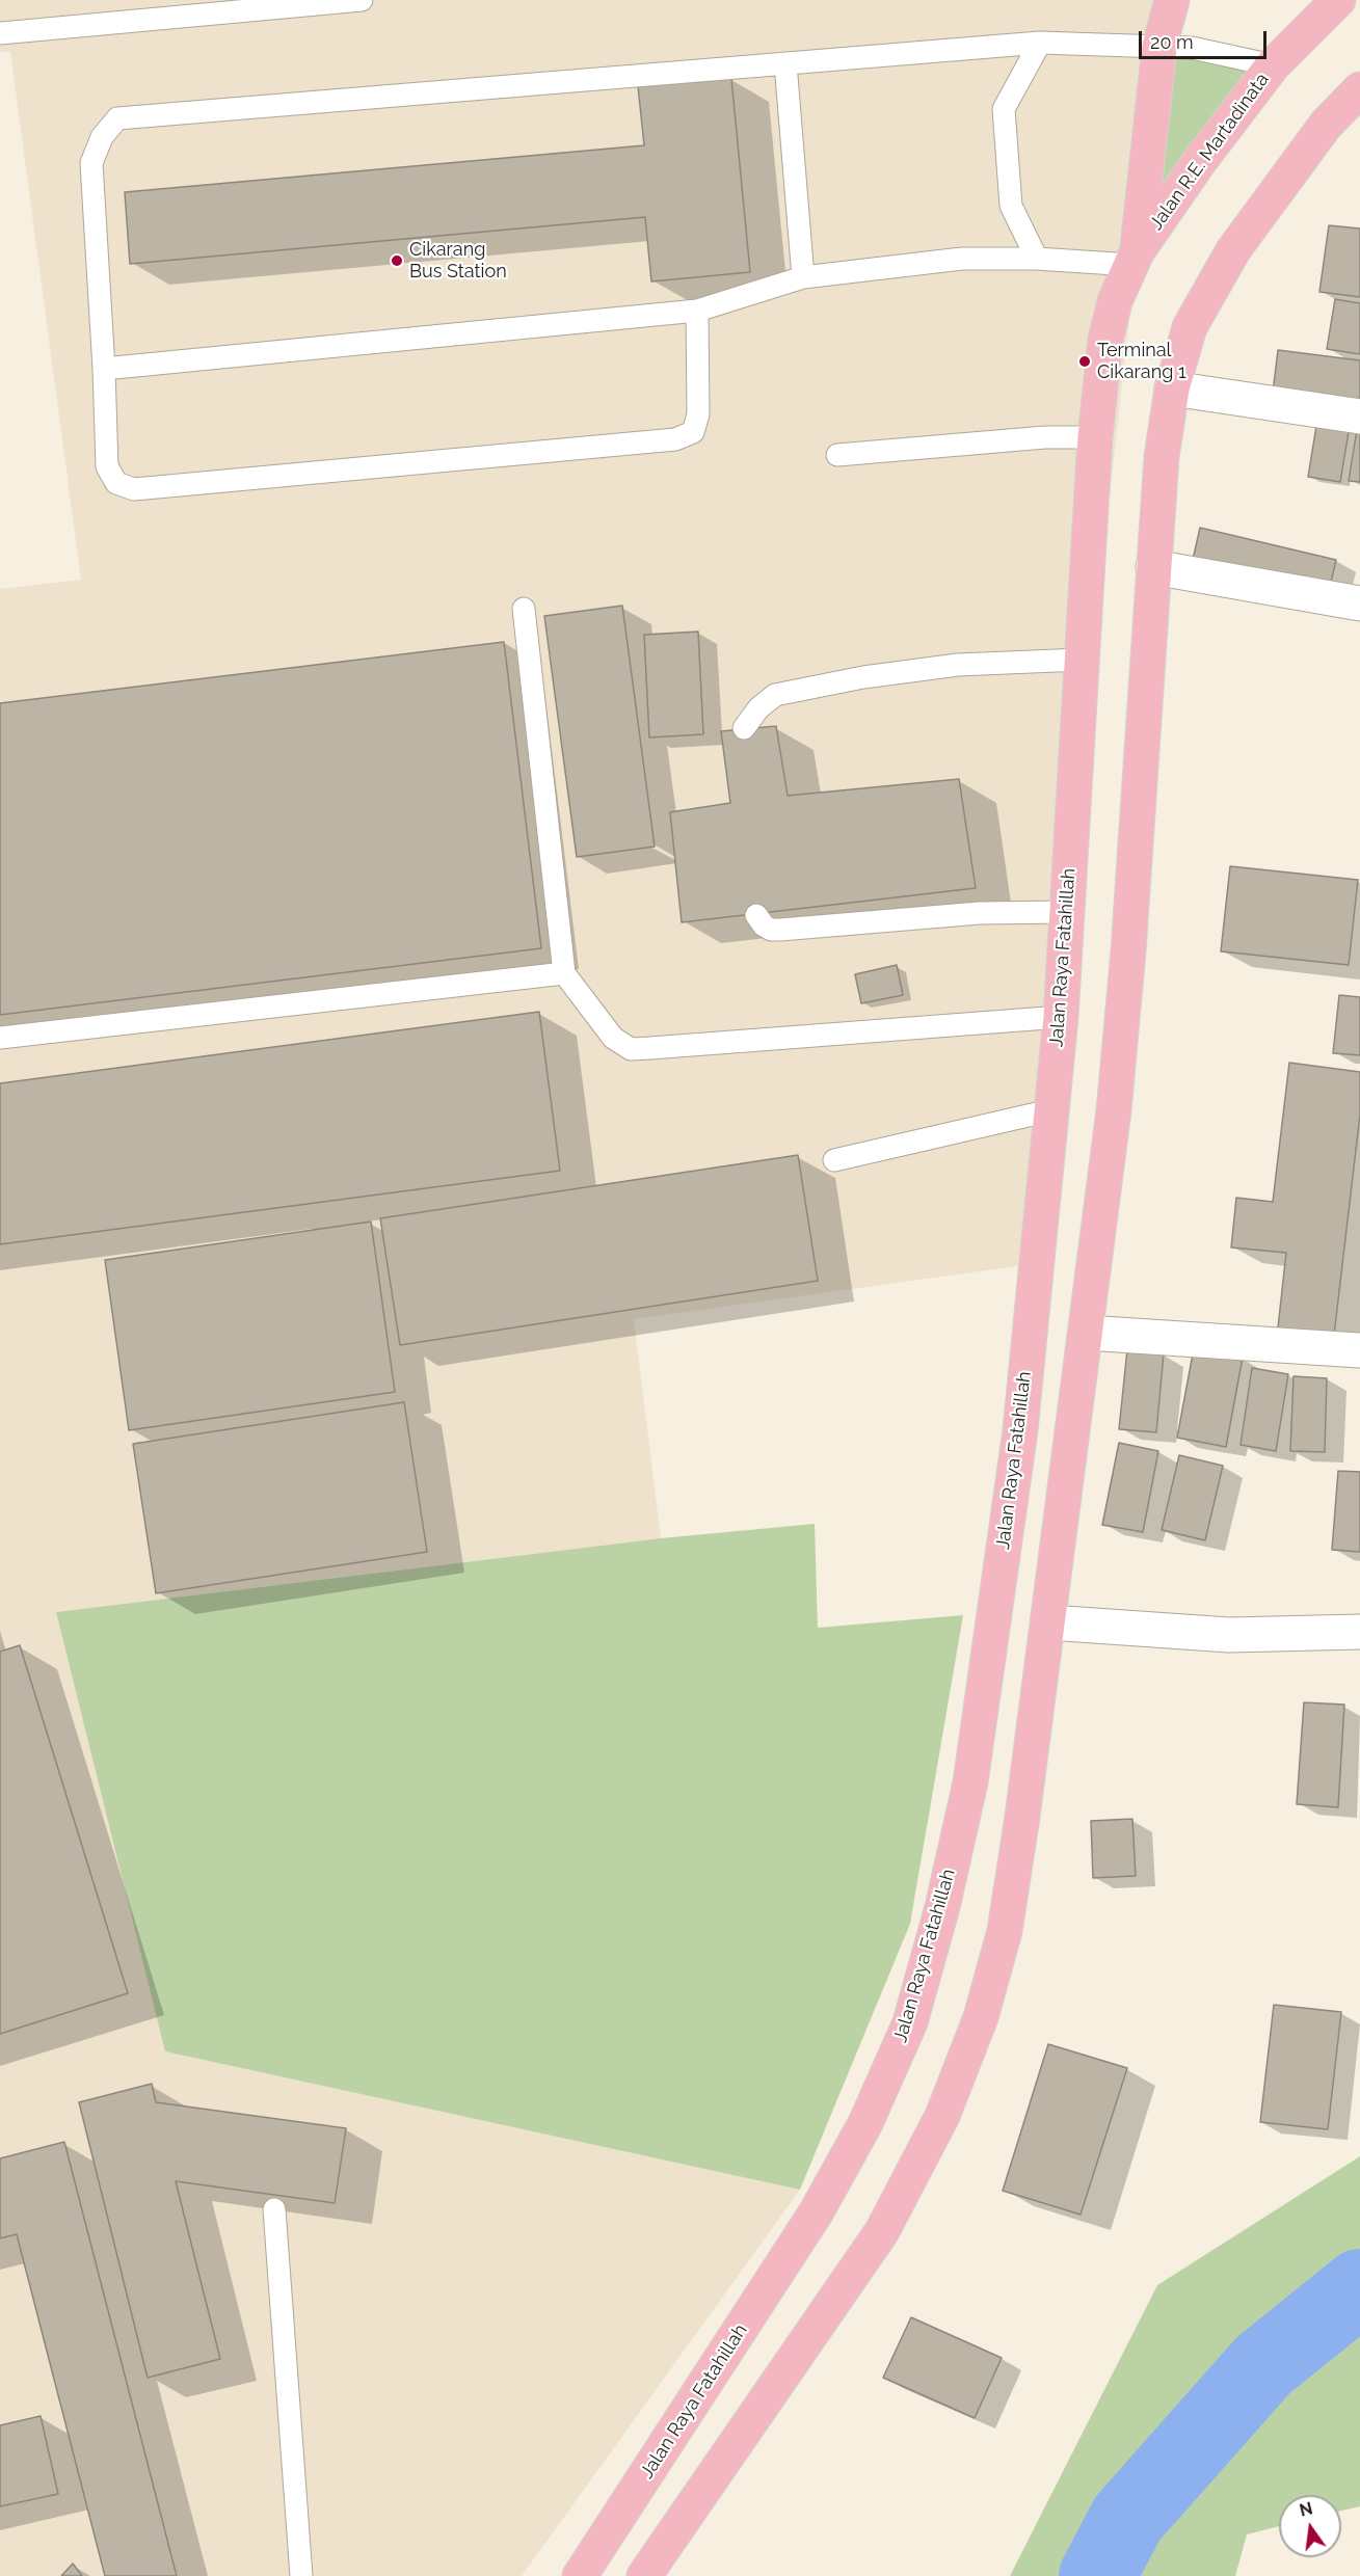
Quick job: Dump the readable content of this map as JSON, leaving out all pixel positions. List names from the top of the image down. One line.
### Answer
{"streets":{"highway":["Jalan R.E. Martadinata","Jalan Raya Fatahillah"]},"crossings":[["Jalan R.E. Martadinata","Jalan Raya Fatahillah"]],"places":["Cikarang Bus Station","Terminal Cikarang 1"],"scale_bar":"20 m","north":"top"}
